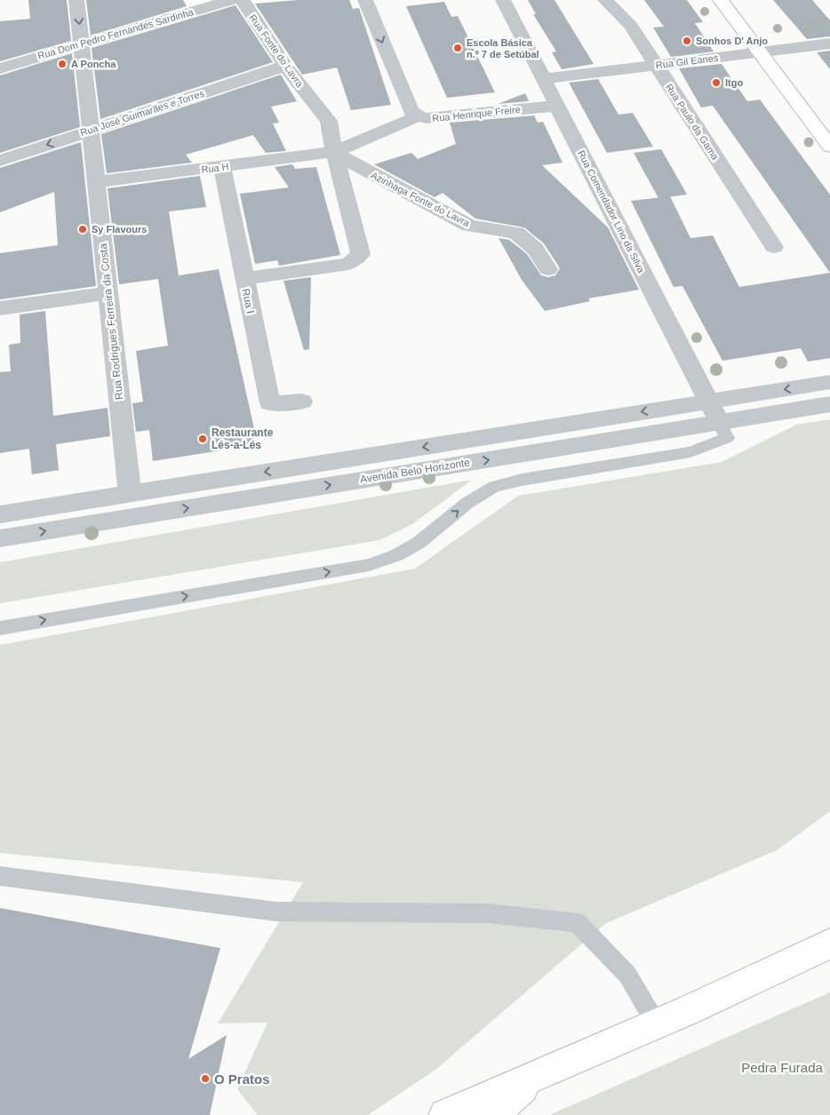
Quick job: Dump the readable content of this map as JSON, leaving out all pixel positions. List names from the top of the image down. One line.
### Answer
{"streets":{"street":["Rua Dom Pedro Fernandes Sardinha","Rua Fonte do Lavra","Rua Gil Eanes","Rua José Guimarães e Torres","Rua Henrique Freire","Rua Paulo da Gama","Rua H","Azinhaga Fonte do Lavra","Rua Comendador Lino da Silva","Rua I","Rua Rodrigues Ferreira da Costa","Avenida Belo Horizonte"]},"crossings":[["Rua Dom Pedro Fernandes Sardinha","Rua Rodrigues Ferreira da Costa"],["Rua Fonte do Lavra","Rua José Guimarães e Torres"],["Rua Fonte do Lavra","Rua H"],["Rua Fonte do Lavra","Azinhaga Fonte do Lavra"],["Rua Gil Eanes","Rua Paulo da Gama"],["Rua Gil Eanes","Rua Comendador Lino da Silva"],["Rua José Guimarães e Torres","Rua Rodrigues Ferreira da Costa"],["Rua Henrique Freire","Rua H"],["Rua Henrique Freire","Rua Comendador Lino da Silva"],["Rua H","Azinhaga Fonte do Lavra"],["Rua H","Rua I"],["Rua H","Rua Rodrigues Ferreira da Costa"],["Rua Comendador Lino da Silva","Avenida Belo Horizonte"],["Rua Rodrigues Ferreira da Costa","Avenida Belo Horizonte"]],"one_way":["Rua Henrique Freire"],"parks":["Pedra Furada"],"places":["Sonhos D' Anjo","Escola Básica n.º 7 de Setúbal","A Poncha","Itgo","Sy Flavours","Restaurante Lés-a-Lés","O Pratos"]}
